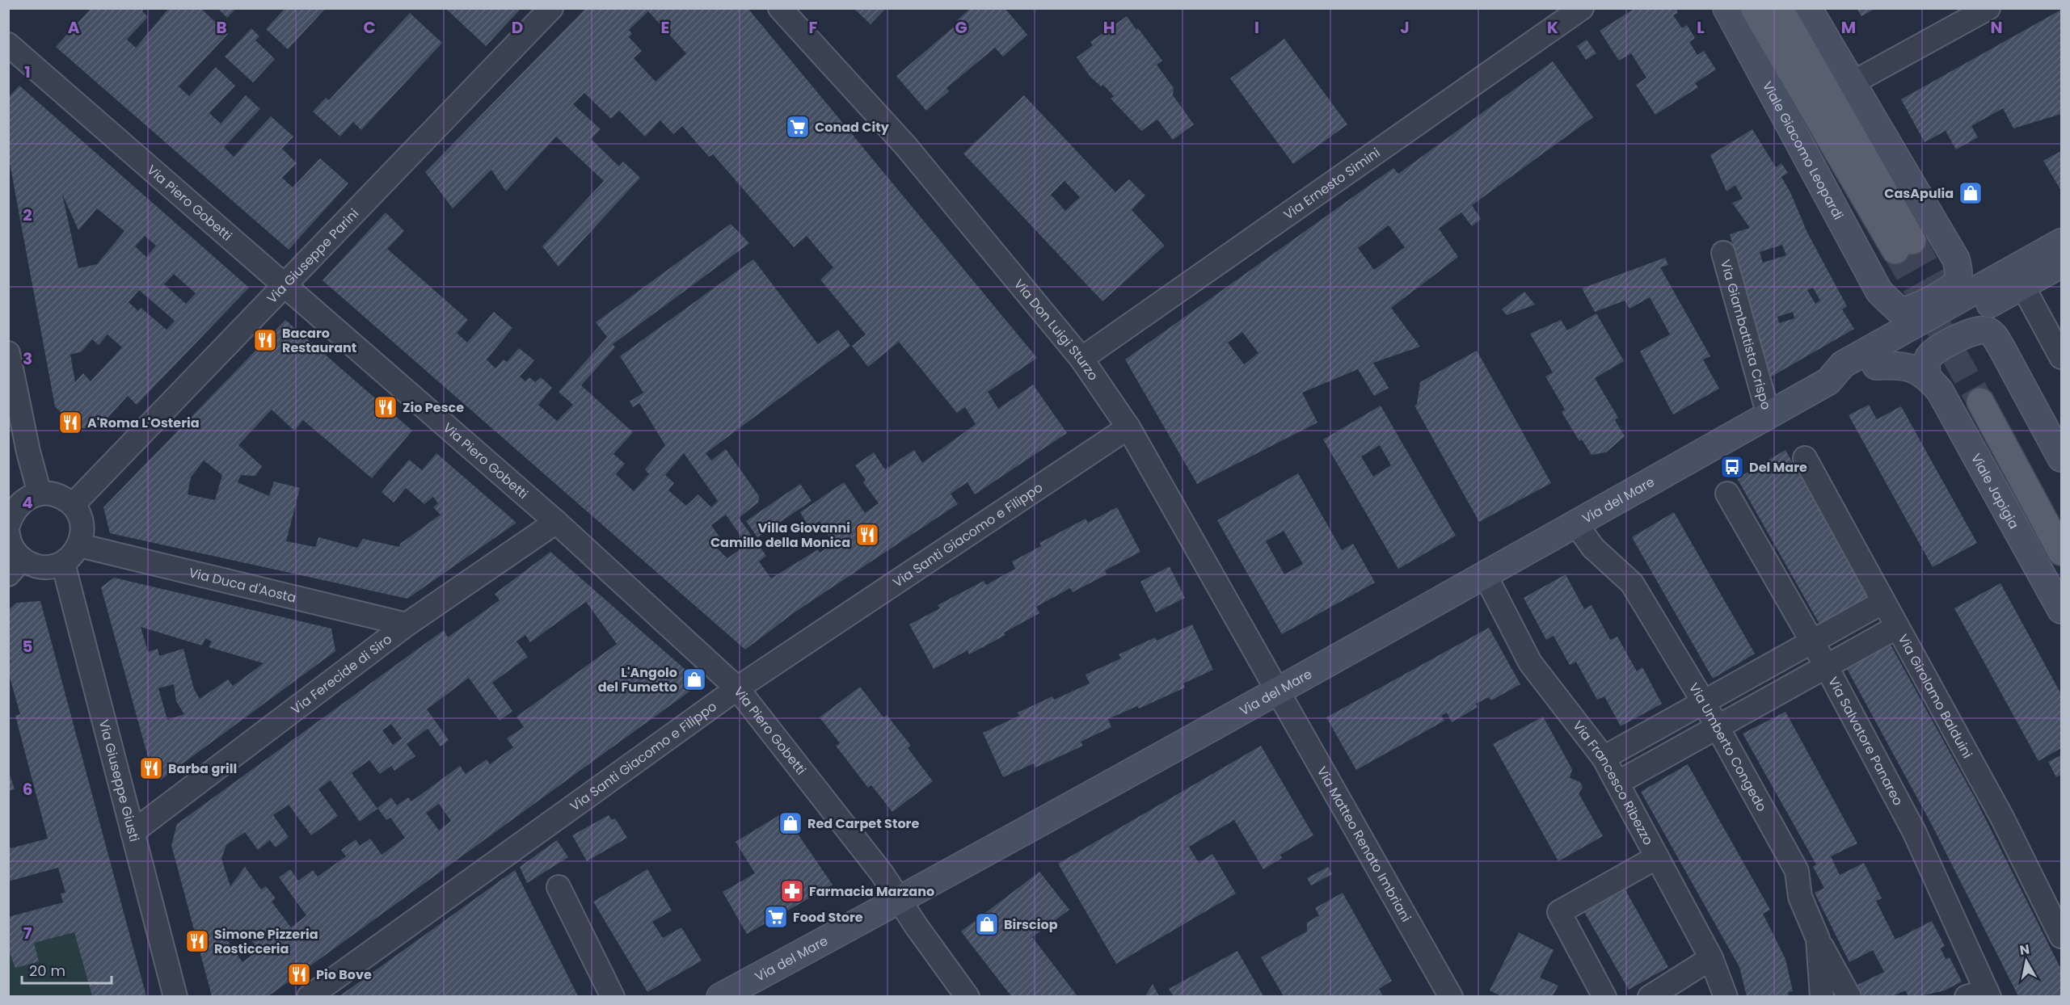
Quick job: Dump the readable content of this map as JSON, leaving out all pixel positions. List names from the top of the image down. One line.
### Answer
{"streets":{"main road":["Viale Giacomo Leopardi","Viale Japigia","Via del Mare"],"street":["Via Ernesto Simini","Via Piero Gobetti","Via Giuseppe Parini","Via Don Luigi Sturzo","Via Giambattista Crispo","Via Santi Giacomo e Filippo","Via Duca d'Aosta","Via Ferecide di Siro","Via Girolamo Balduini","Via Salvatore Panareo","Via Umberto Congedo","Via Giuseppe Giusti","Via Francesco Ribezzo","Via Matteo Renato Imbriani"]},"crossings":[["Via Ernesto Simini","Via Don Luigi Sturzo"],["Via Piero Gobetti","Via Giuseppe Parini"],["Via Piero Gobetti","Via del Mare"],["Via Piero Gobetti","Via Santi Giacomo e Filippo"],["Via Piero Gobetti","Via Ferecide di Siro"],["Via Don Luigi Sturzo","Via del Mare"],["Via Don Luigi Sturzo","Via Santi Giacomo e Filippo"],["Via Don Luigi Sturzo","Via Matteo Renato Imbriani"],["Via Giambattista Crispo","Via del Mare"],["Via del Mare","Via Umberto Congedo"],["Via del Mare","Via Francesco Ribezzo"],["Via del Mare","Via Matteo Renato Imbriani"],["Via Duca d'Aosta","Via Ferecide di Siro"],["Via Ferecide di Siro","Via Giuseppe Giusti"]],"places":{"supermarket":["Conad City","Food Store"],"shop":["CasApulia","L'Angolo del Fumetto","Red Carpet Store","Birsciop"],"restaurant":["Bacaro Restaurant","Zio Pesce","A'Roma L'Osteria","Villa Giovanni Camillo della Monica","Barba grill","Simone Pizzeria Rosticceria","Pio Bove"],"bus stop":["Del Mare"],"pharmacy":["Farmacia Marzano"]},"scale_bar":"20 m","north":"top","grid":{"columns":["A","B","C","D","E","F","G","H","I","J","K","L","M","N"],"rows":["1","2","3","4","5","6","7"]}}
